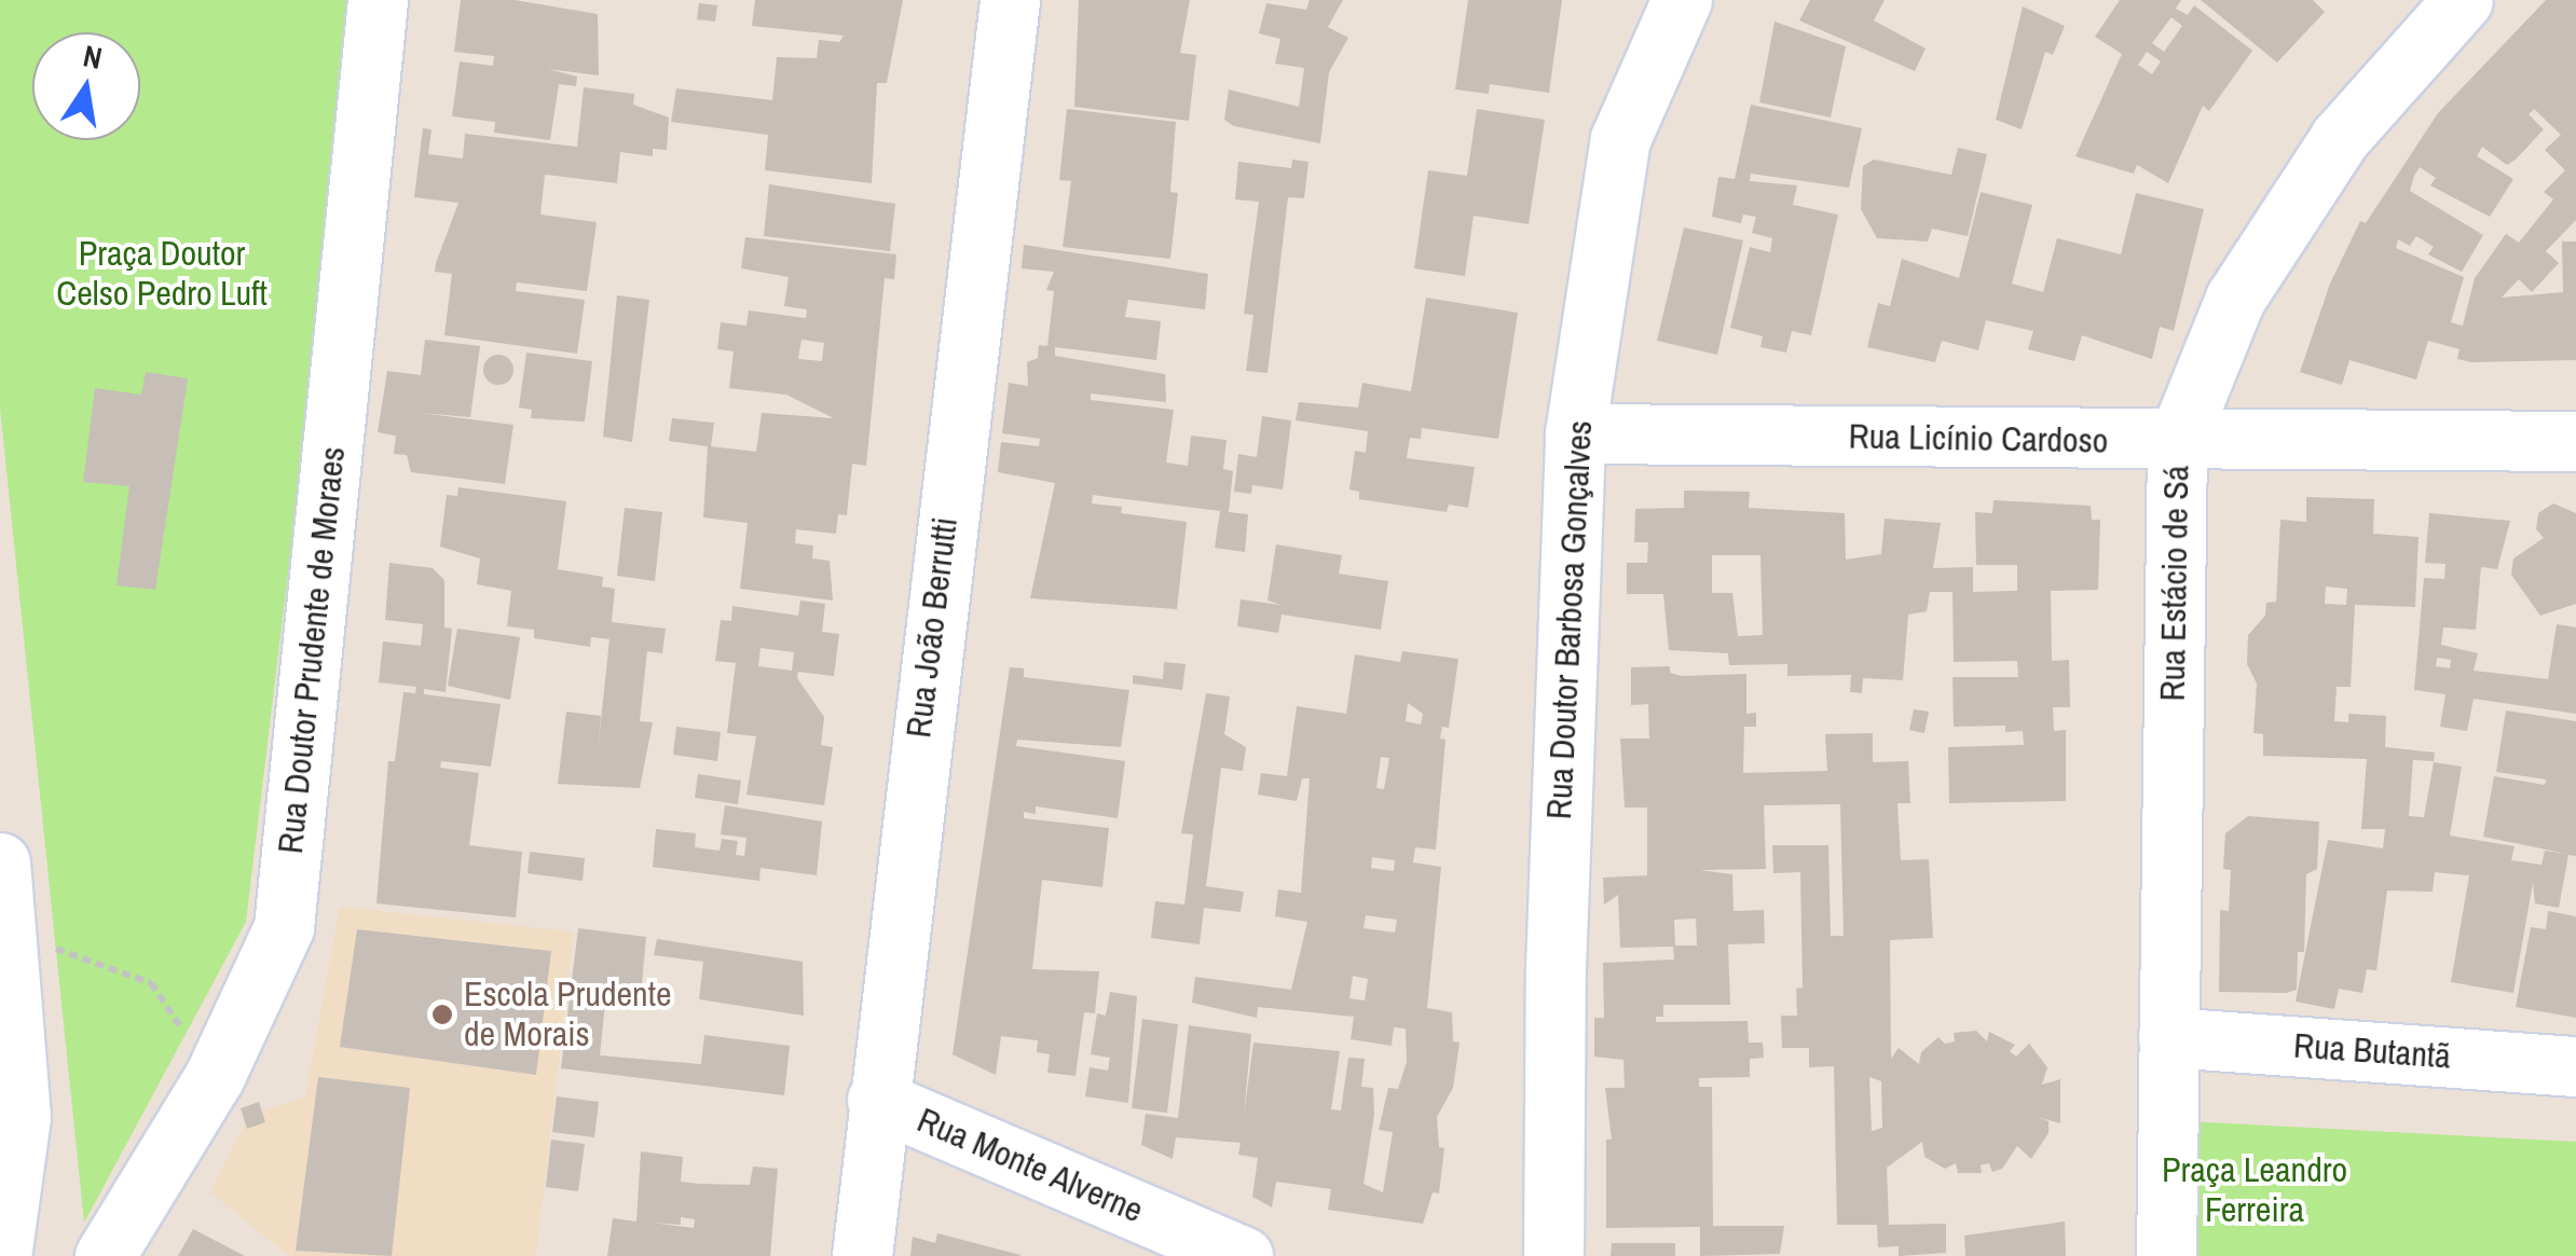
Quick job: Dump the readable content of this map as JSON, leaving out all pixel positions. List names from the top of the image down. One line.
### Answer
{"streets":{"street":["Rua Licínio Cardoso","Rua Estácio de Sá","Rua Doutor Barbosa Gonçalves","Rua João Berrutti","Rua Doutor Prudente de Moraes","Rua Butantã","Rua Monte Alverne"]},"crossings":[["Rua Licínio Cardoso","Rua Estácio de Sá"],["Rua Licínio Cardoso","Rua Doutor Barbosa Gonçalves"],["Rua Estácio de Sá","Rua Butantã"],["Rua João Berrutti","Rua Monte Alverne"]],"parks":["Praça Doutor Celso Pedro Luft","Praça Leandro Ferreira"],"places":["Escola Prudente de Morais"],"north":"top"}
